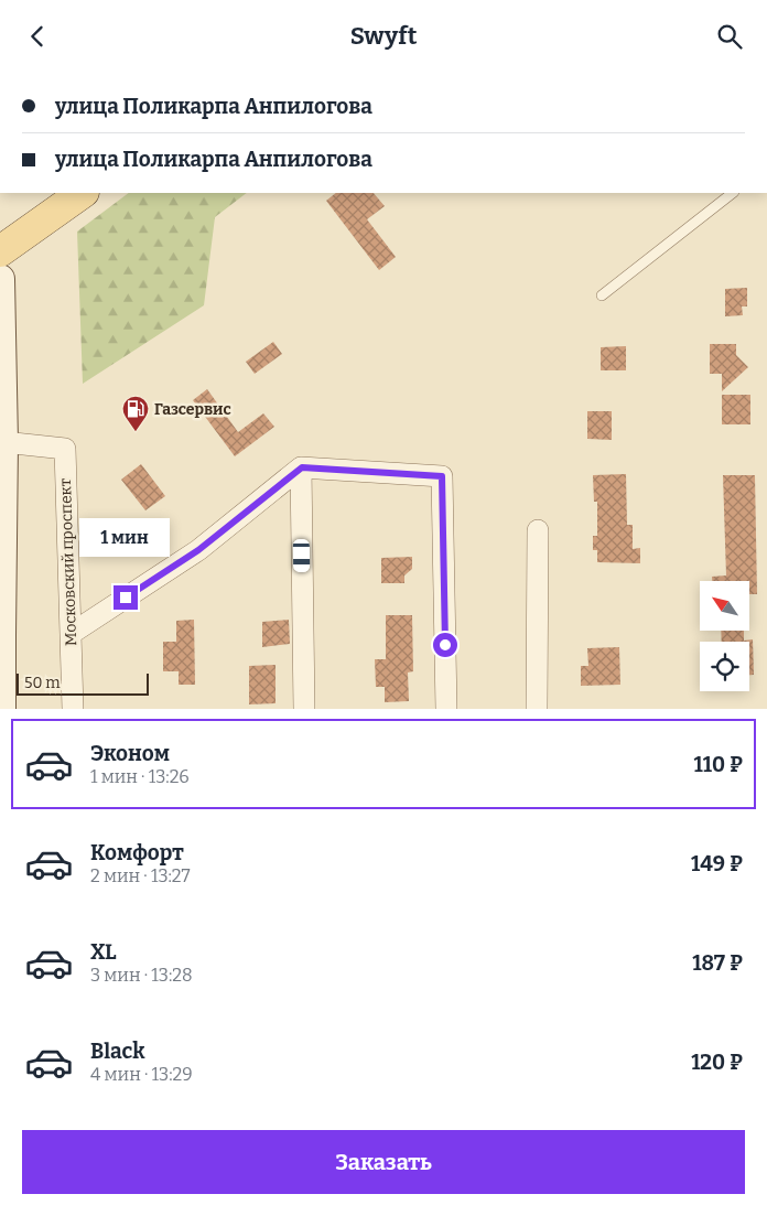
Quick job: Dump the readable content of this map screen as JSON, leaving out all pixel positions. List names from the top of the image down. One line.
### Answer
{"streets":{"street":["Московский проспект"]},"places":{"fuel station":["Газсервис"]},"scale_bar":"50 m","north":"top left","page":{"header":"Swyft","banner":["улица Поликарпа Анпилогова","улица Поликарпа Анпилогова"],"bubble":"1 мин","scale":"50 m","list":[{"name":"Эконом","note":"1 мин · 13:26","value":"110 ₽"},{"name":"Комфорт","note":"2 мин · 13:27","value":"149 ₽"},{"name":"XL","note":"3 мин · 13:28","value":"187 ₽"},{"name":"Black","note":"4 мин · 13:29","value":"120 ₽"}],"buttons":"Заказать"}}
